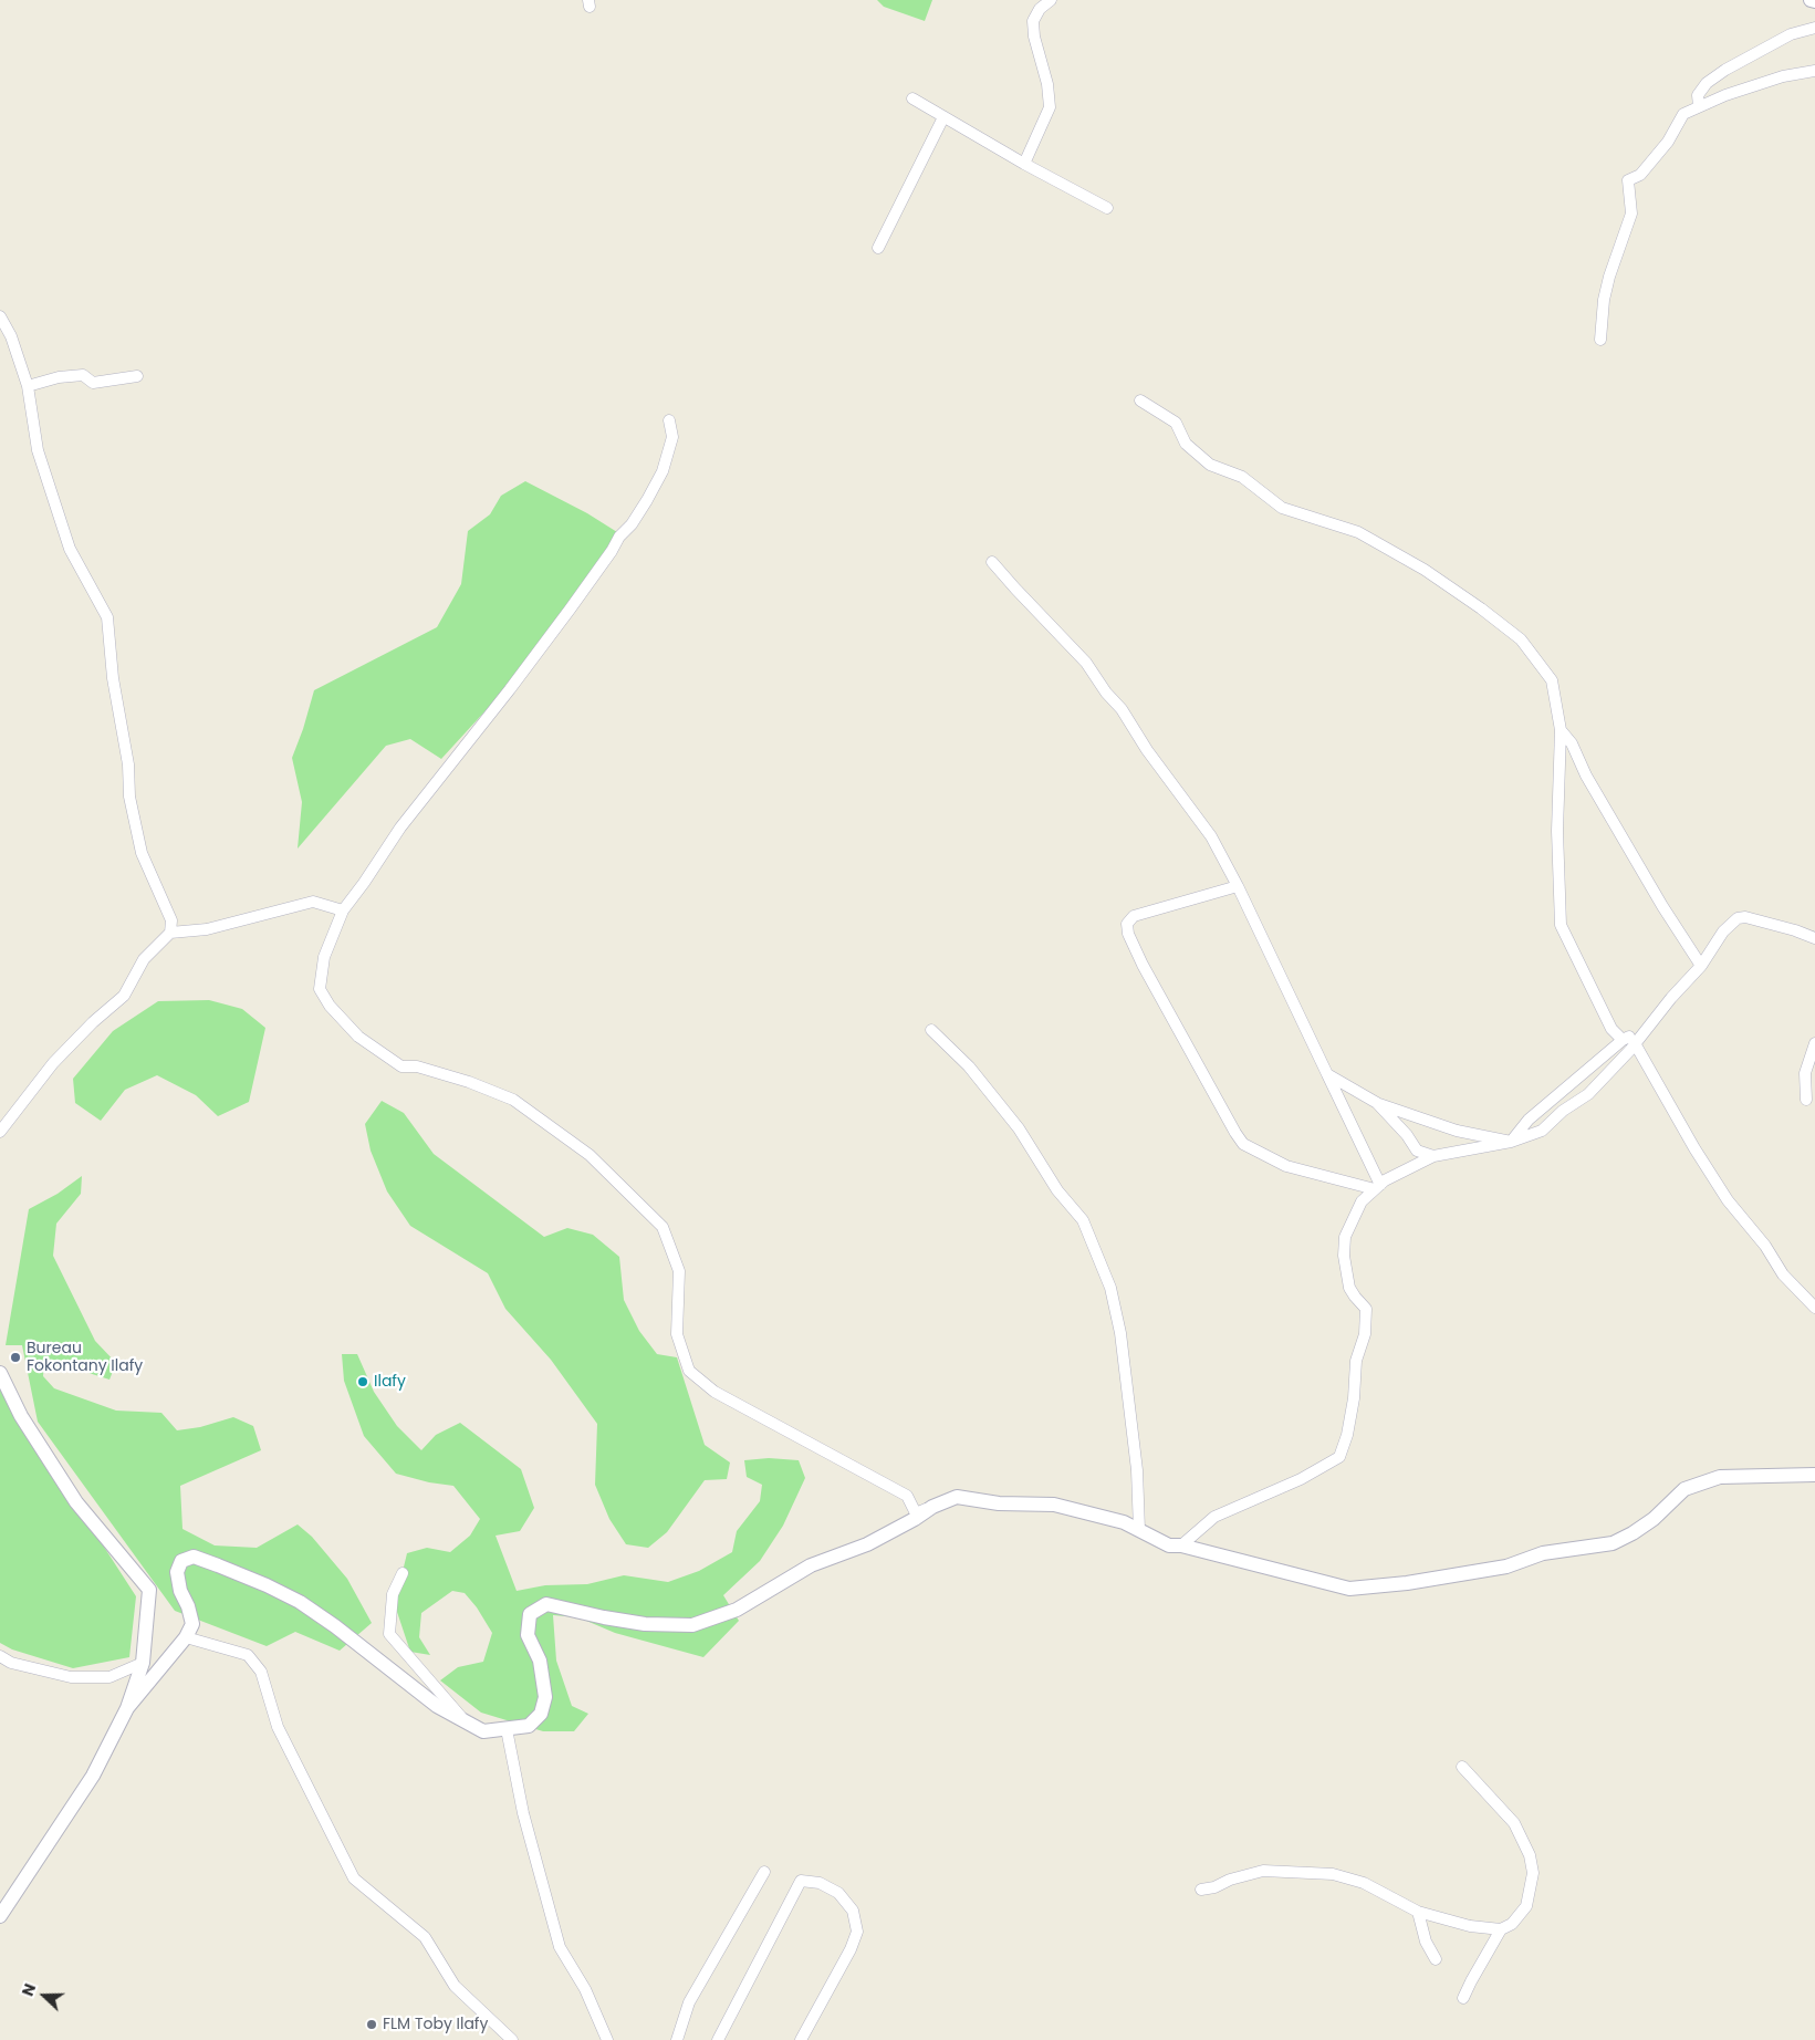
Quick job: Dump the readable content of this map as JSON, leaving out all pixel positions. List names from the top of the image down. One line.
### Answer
{"places":["Bureau Fokontany Ilafy","Ilafy","FLM Toby Ilafy"],"north":"left"}
